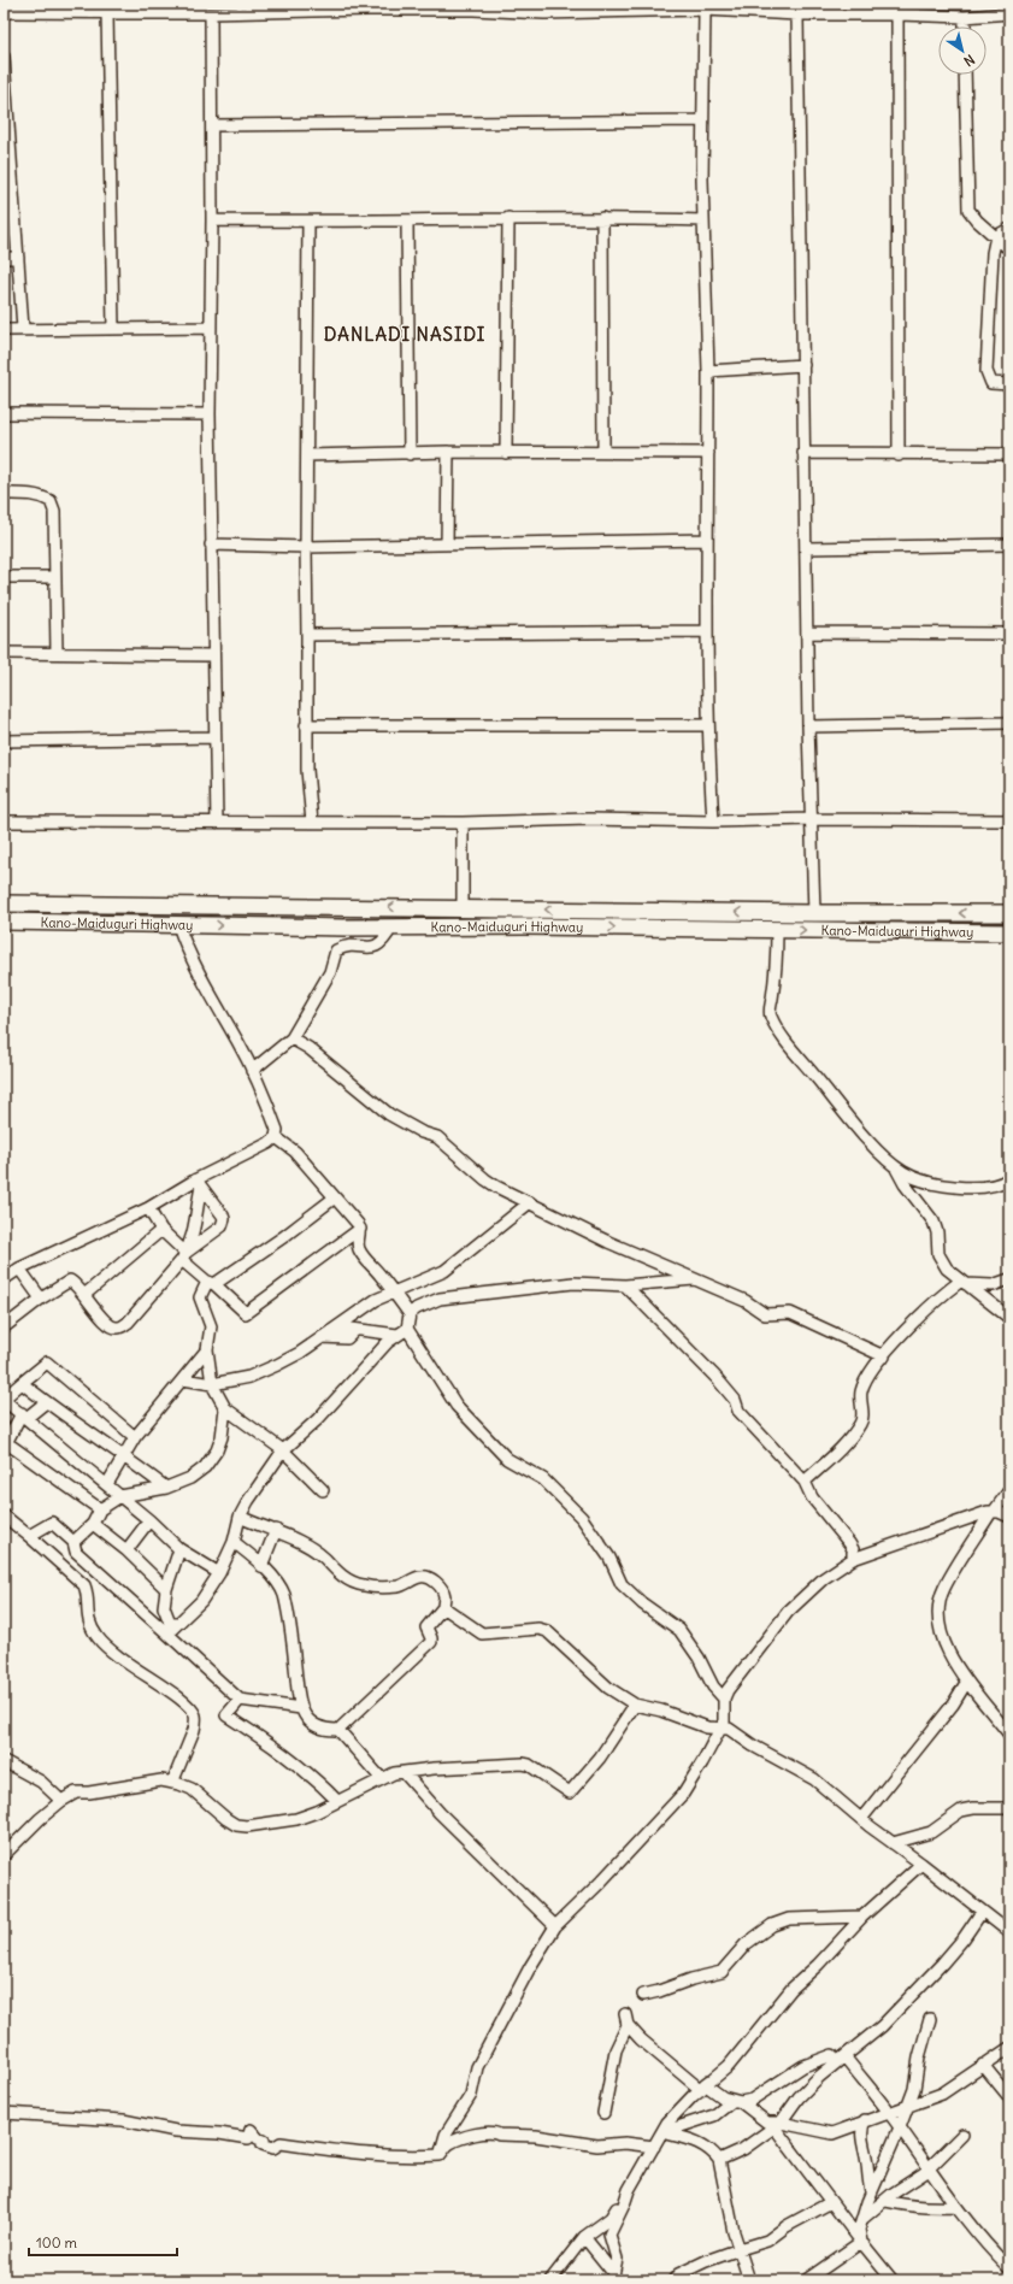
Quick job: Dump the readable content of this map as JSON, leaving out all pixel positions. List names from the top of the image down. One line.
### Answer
{"streets":{"highway":["Kano-Maiduguri Highway"]},"districts":["DANLADI NASIDI"],"scale_bar":"100 m","north":"bottom right"}
